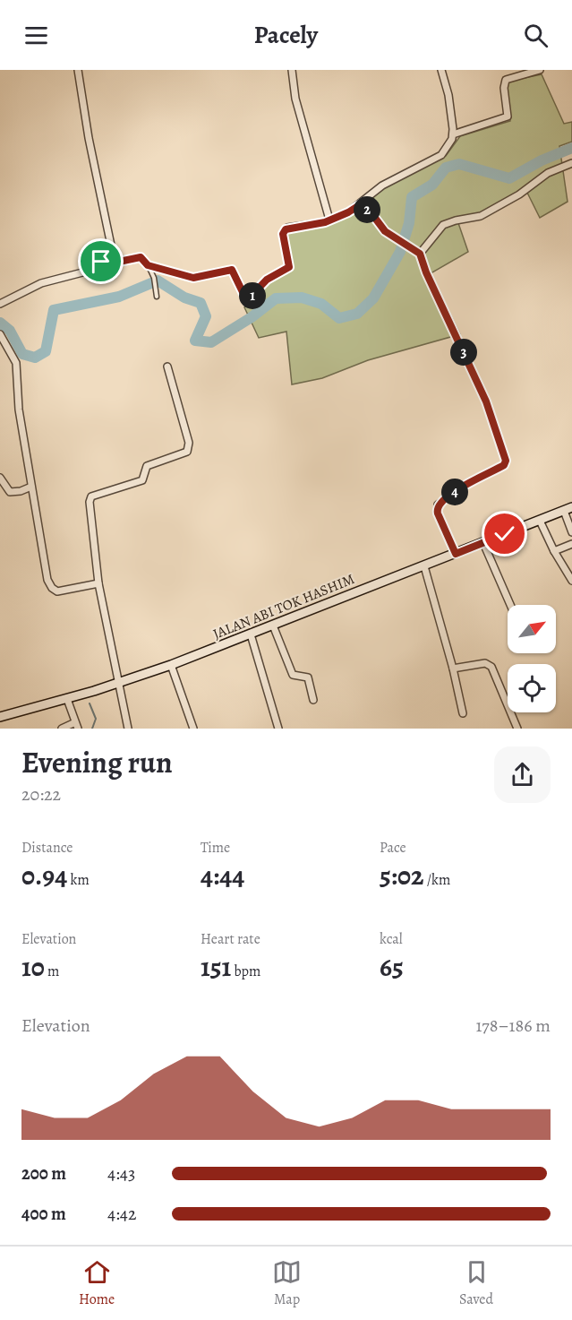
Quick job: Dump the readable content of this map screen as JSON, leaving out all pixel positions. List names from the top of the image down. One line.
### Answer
{"streets":{"main road":["JALAN ABI TOK HASHIM"]},"north":"top right","page":{"header":"Pacely","pins":["2","1","3","4"],"heading":["Evening run","20:22"],"stats":[["Distance","0.94 km"],["Time","4:44"],["Pace","5:02 /km"],["Elevation","10 m"],["Heart rate","151 bpm"],["kcal","65"]],"chart":["Elevation","178–186 m"],"list":[{"name":"200 m","note":"4:43"},{"name":"400 m","note":"4:42"}],"tabs":["Home","Map","Saved"]}}
